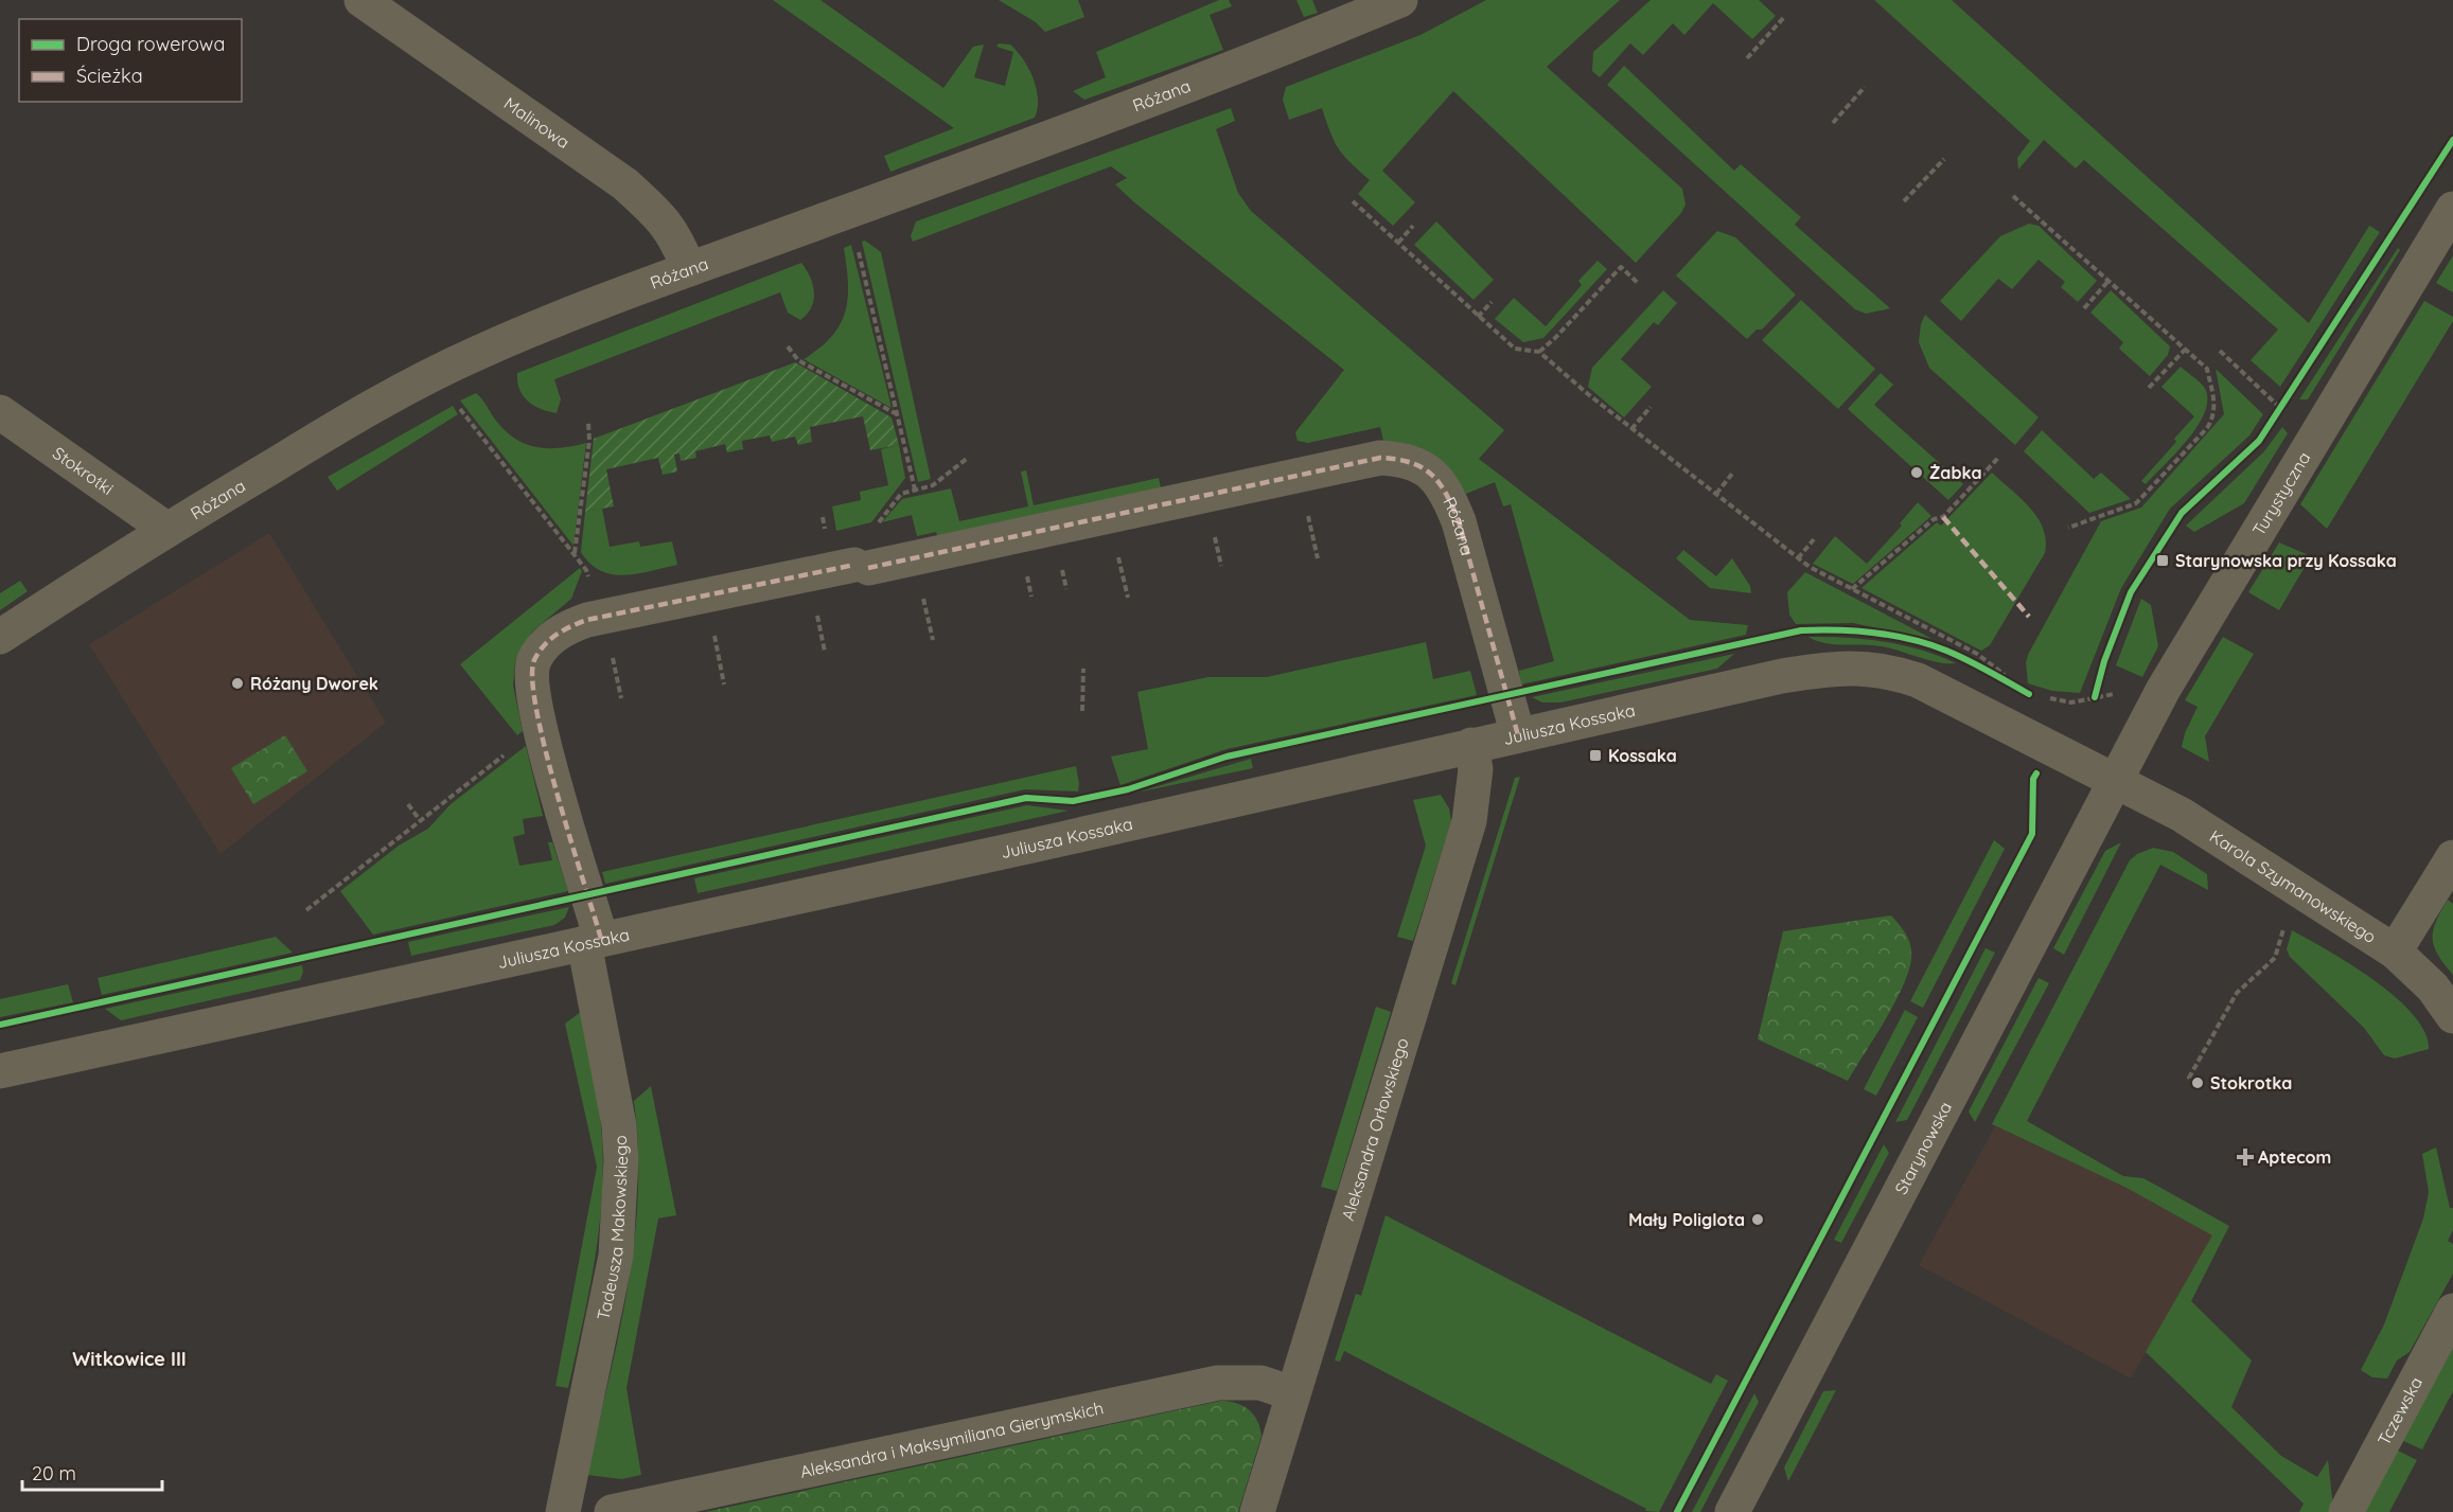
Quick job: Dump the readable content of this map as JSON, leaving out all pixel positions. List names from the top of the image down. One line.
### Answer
{"streets":{"street":["Różana","Malinowa","Stokrotki","Turystyczna","Juliusza Kossaka","Karola Szymanowskiego","Aleksandra Orłowskiego","Starynowska","Tadeusza Makowskiego","Tczewska","Aleksandra i Maksymiliana Gierymskich"]},"crossings":[["Różana","Malinowa"],["Różana","Stokrotki"],["Różana","Juliusza Kossaka"],["Różana","Tadeusza Makowskiego"],["Turystyczna","Juliusza Kossaka"],["Turystyczna","Karola Szymanowskiego"],["Turystyczna","Starynowska"],["Juliusza Kossaka","Karola Szymanowskiego"],["Juliusza Kossaka","Aleksandra Orłowskiego"],["Juliusza Kossaka","Starynowska"],["Juliusza Kossaka","Tadeusza Makowskiego"],["Karola Szymanowskiego","Starynowska"],["Aleksandra Orłowskiego","Aleksandra i Maksymiliana Gierymskich"]],"districts":["Witkowice III"],"places":{"other":["Żabka","Różany Dworek","Stokrotka","Mały Poliglota"],"transit":["Starynowska przy Kossaka","Kossaka"],"health":["Aptecom"]},"legend":["Droga rowerowa","Ścieżka"],"scale_bar":"20 m"}
